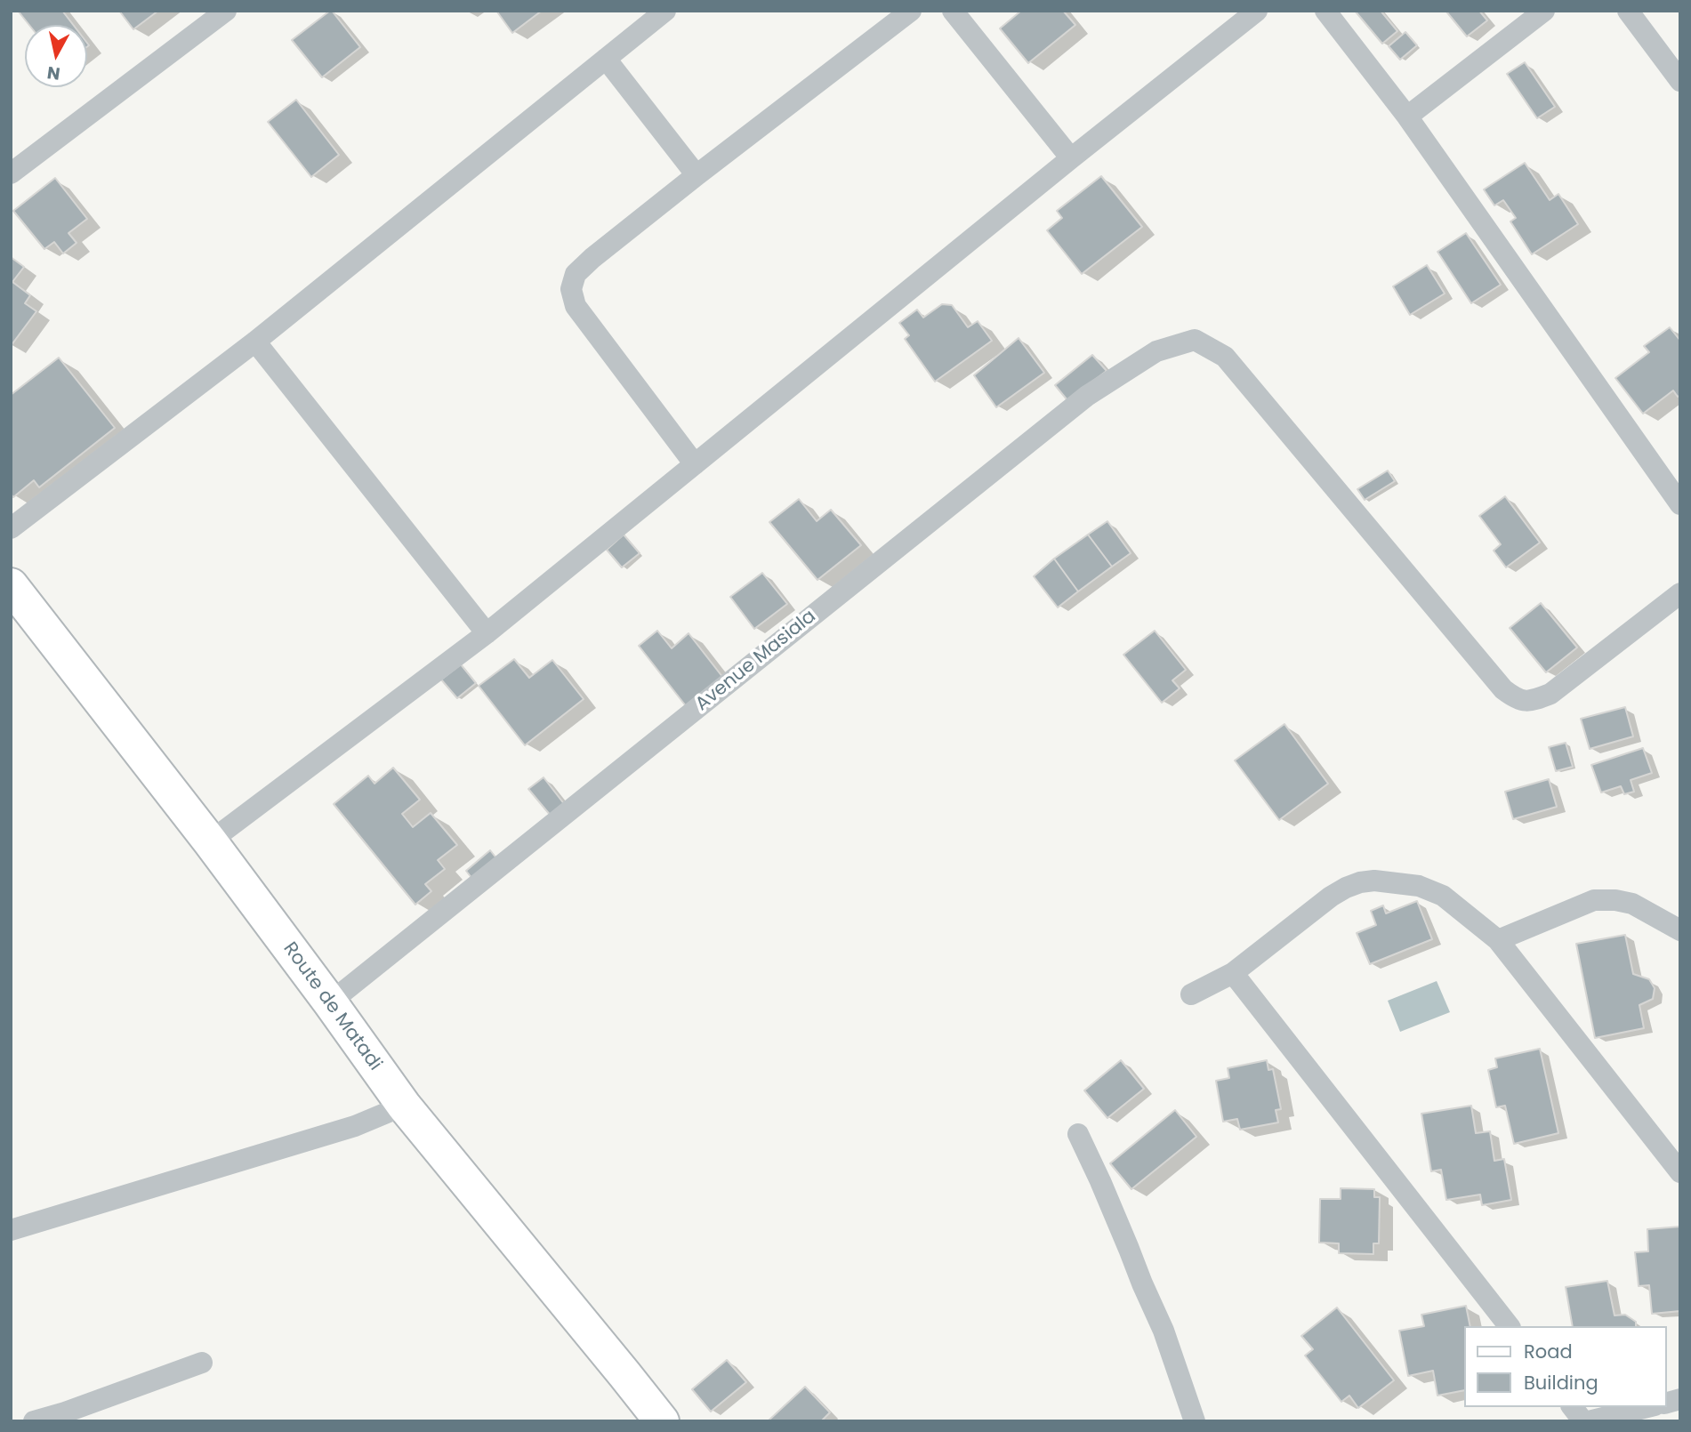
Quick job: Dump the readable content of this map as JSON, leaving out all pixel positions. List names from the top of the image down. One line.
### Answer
{"streets":{"main road":["Route de Matadi"],"street":["Avenue Masiala"]},"crossings":[["Avenue Masiala","Route de Matadi"]],"legend":["Road","Building"],"north":"bottom"}
